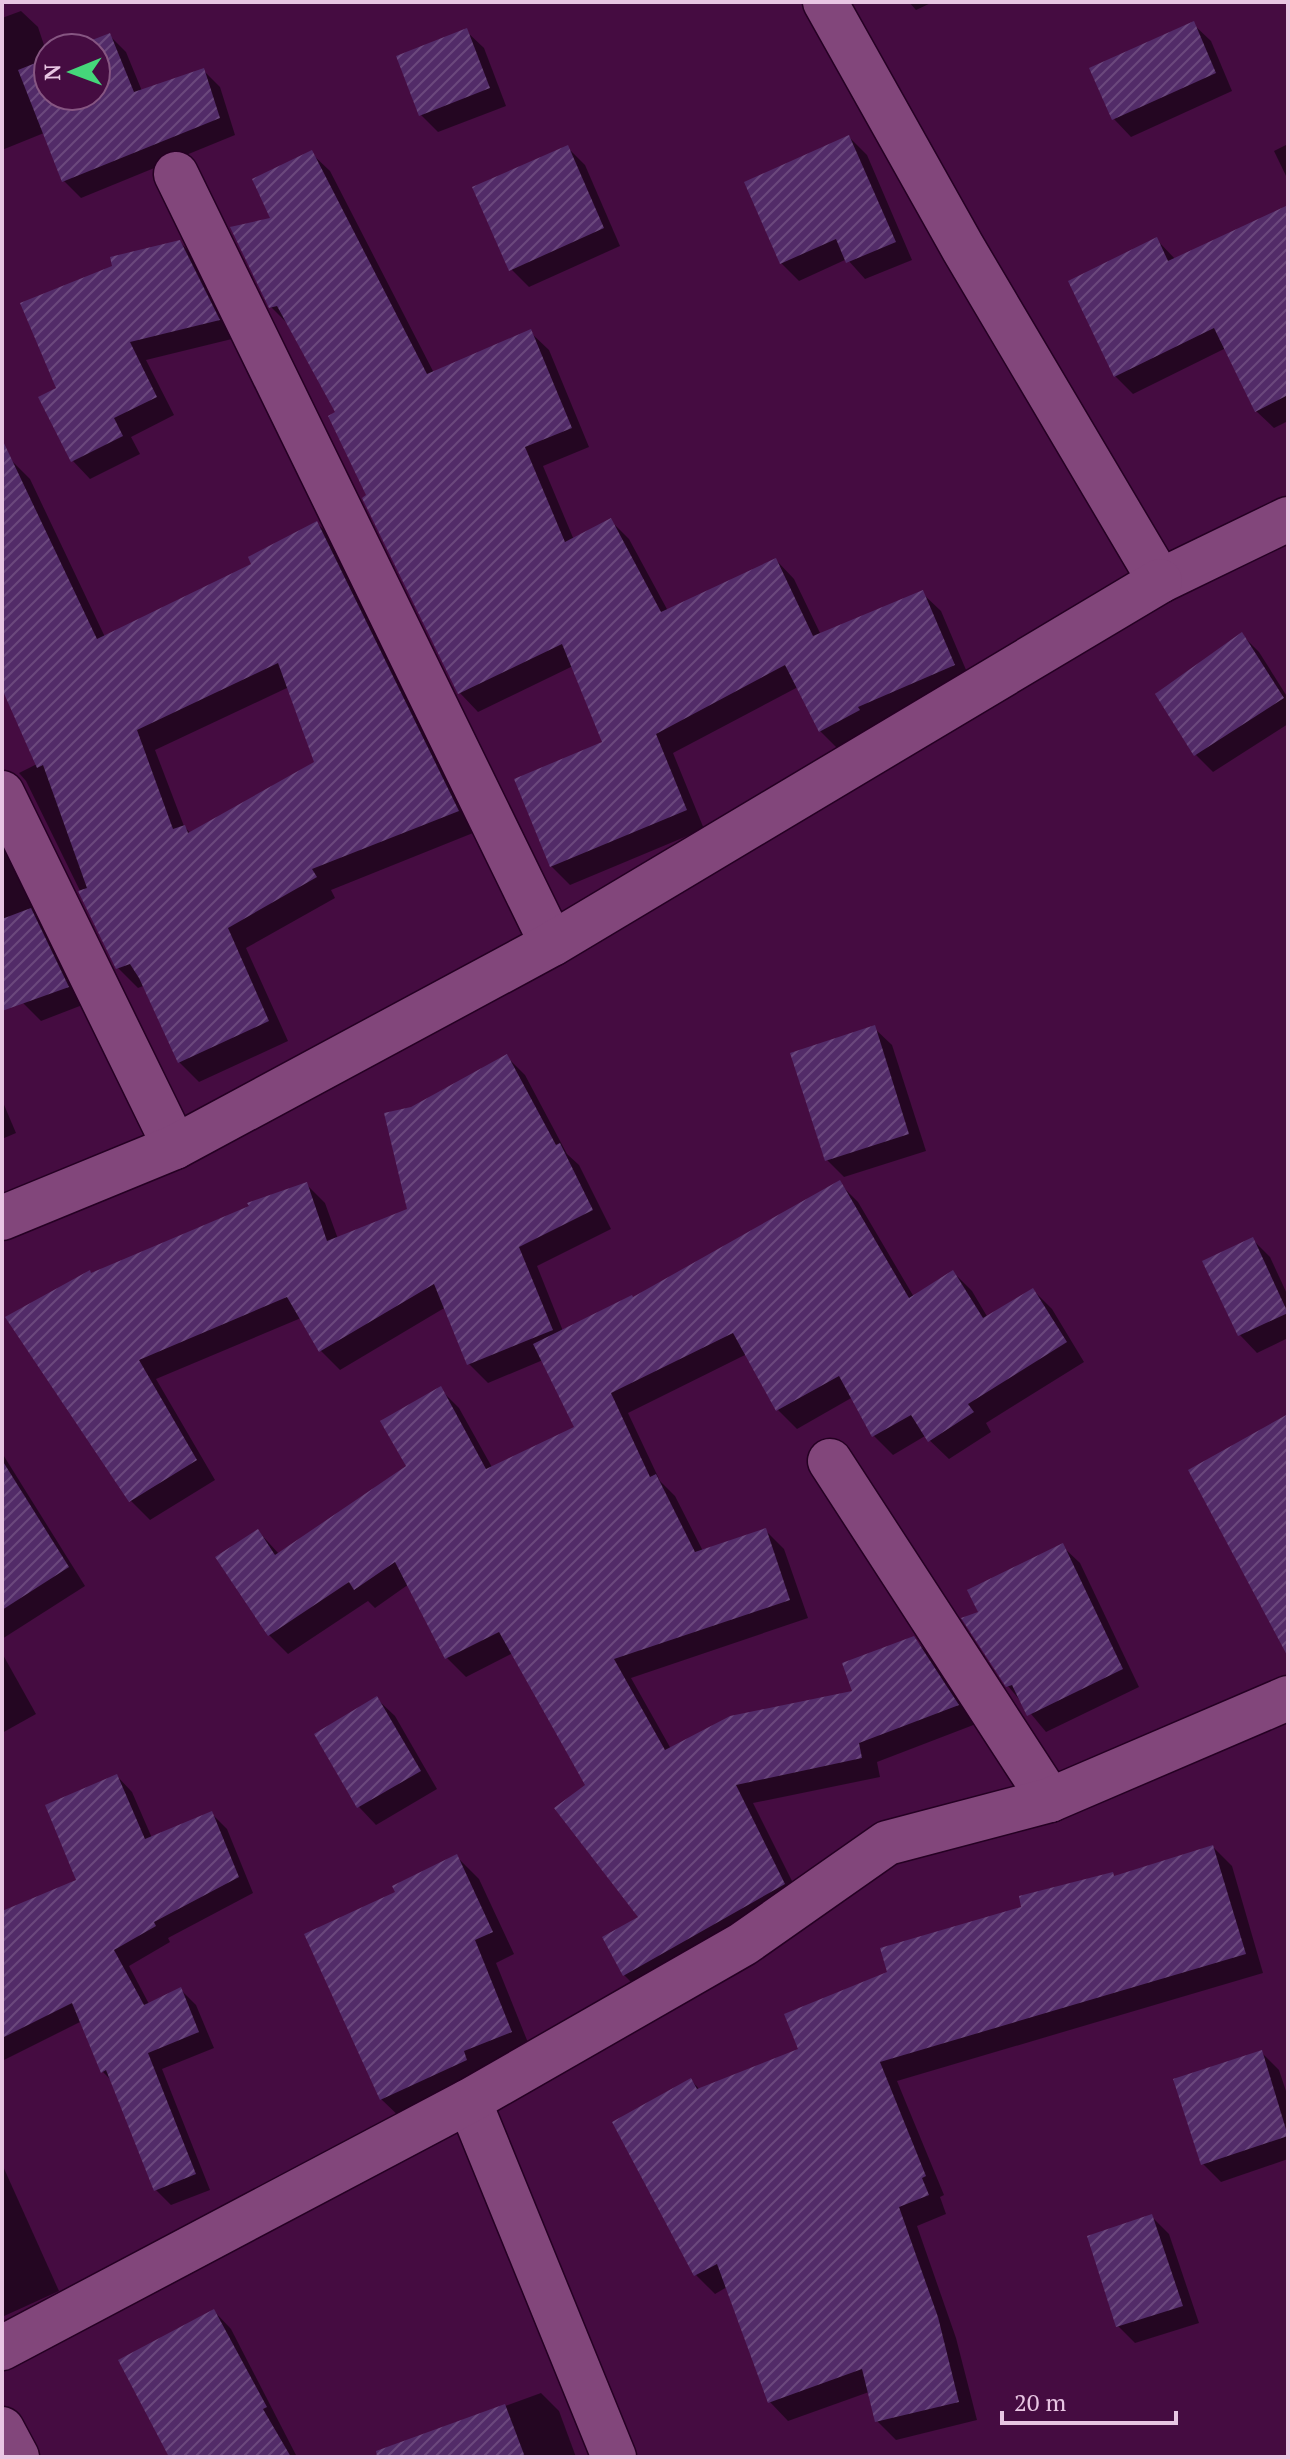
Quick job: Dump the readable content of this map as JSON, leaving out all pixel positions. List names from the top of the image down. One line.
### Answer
{"scale_bar":"20 m","north":"left"}
